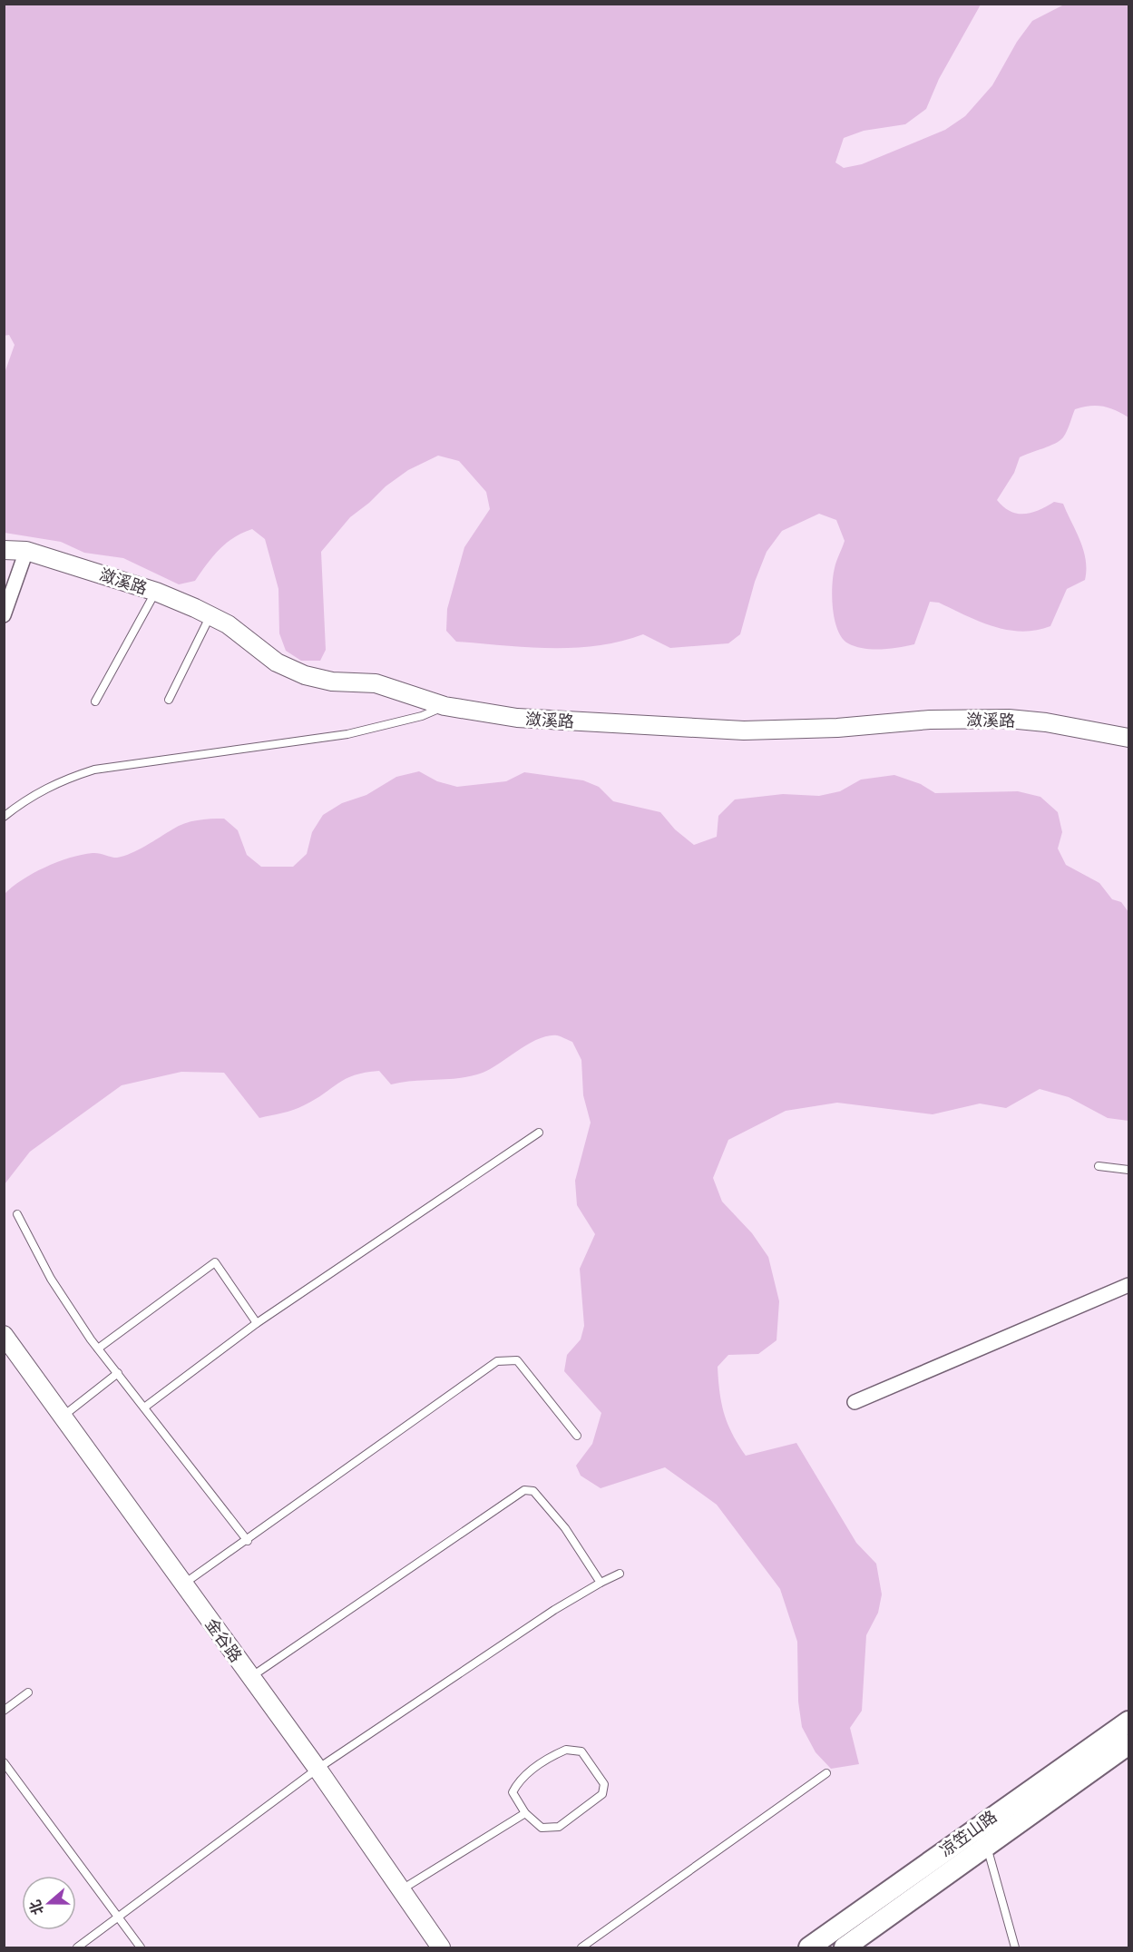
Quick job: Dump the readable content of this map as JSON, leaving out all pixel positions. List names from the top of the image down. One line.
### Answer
{"streets":{"main road":["凉笠山路"],"street":["潋溪路","金谷路"]},"north":"left"}
